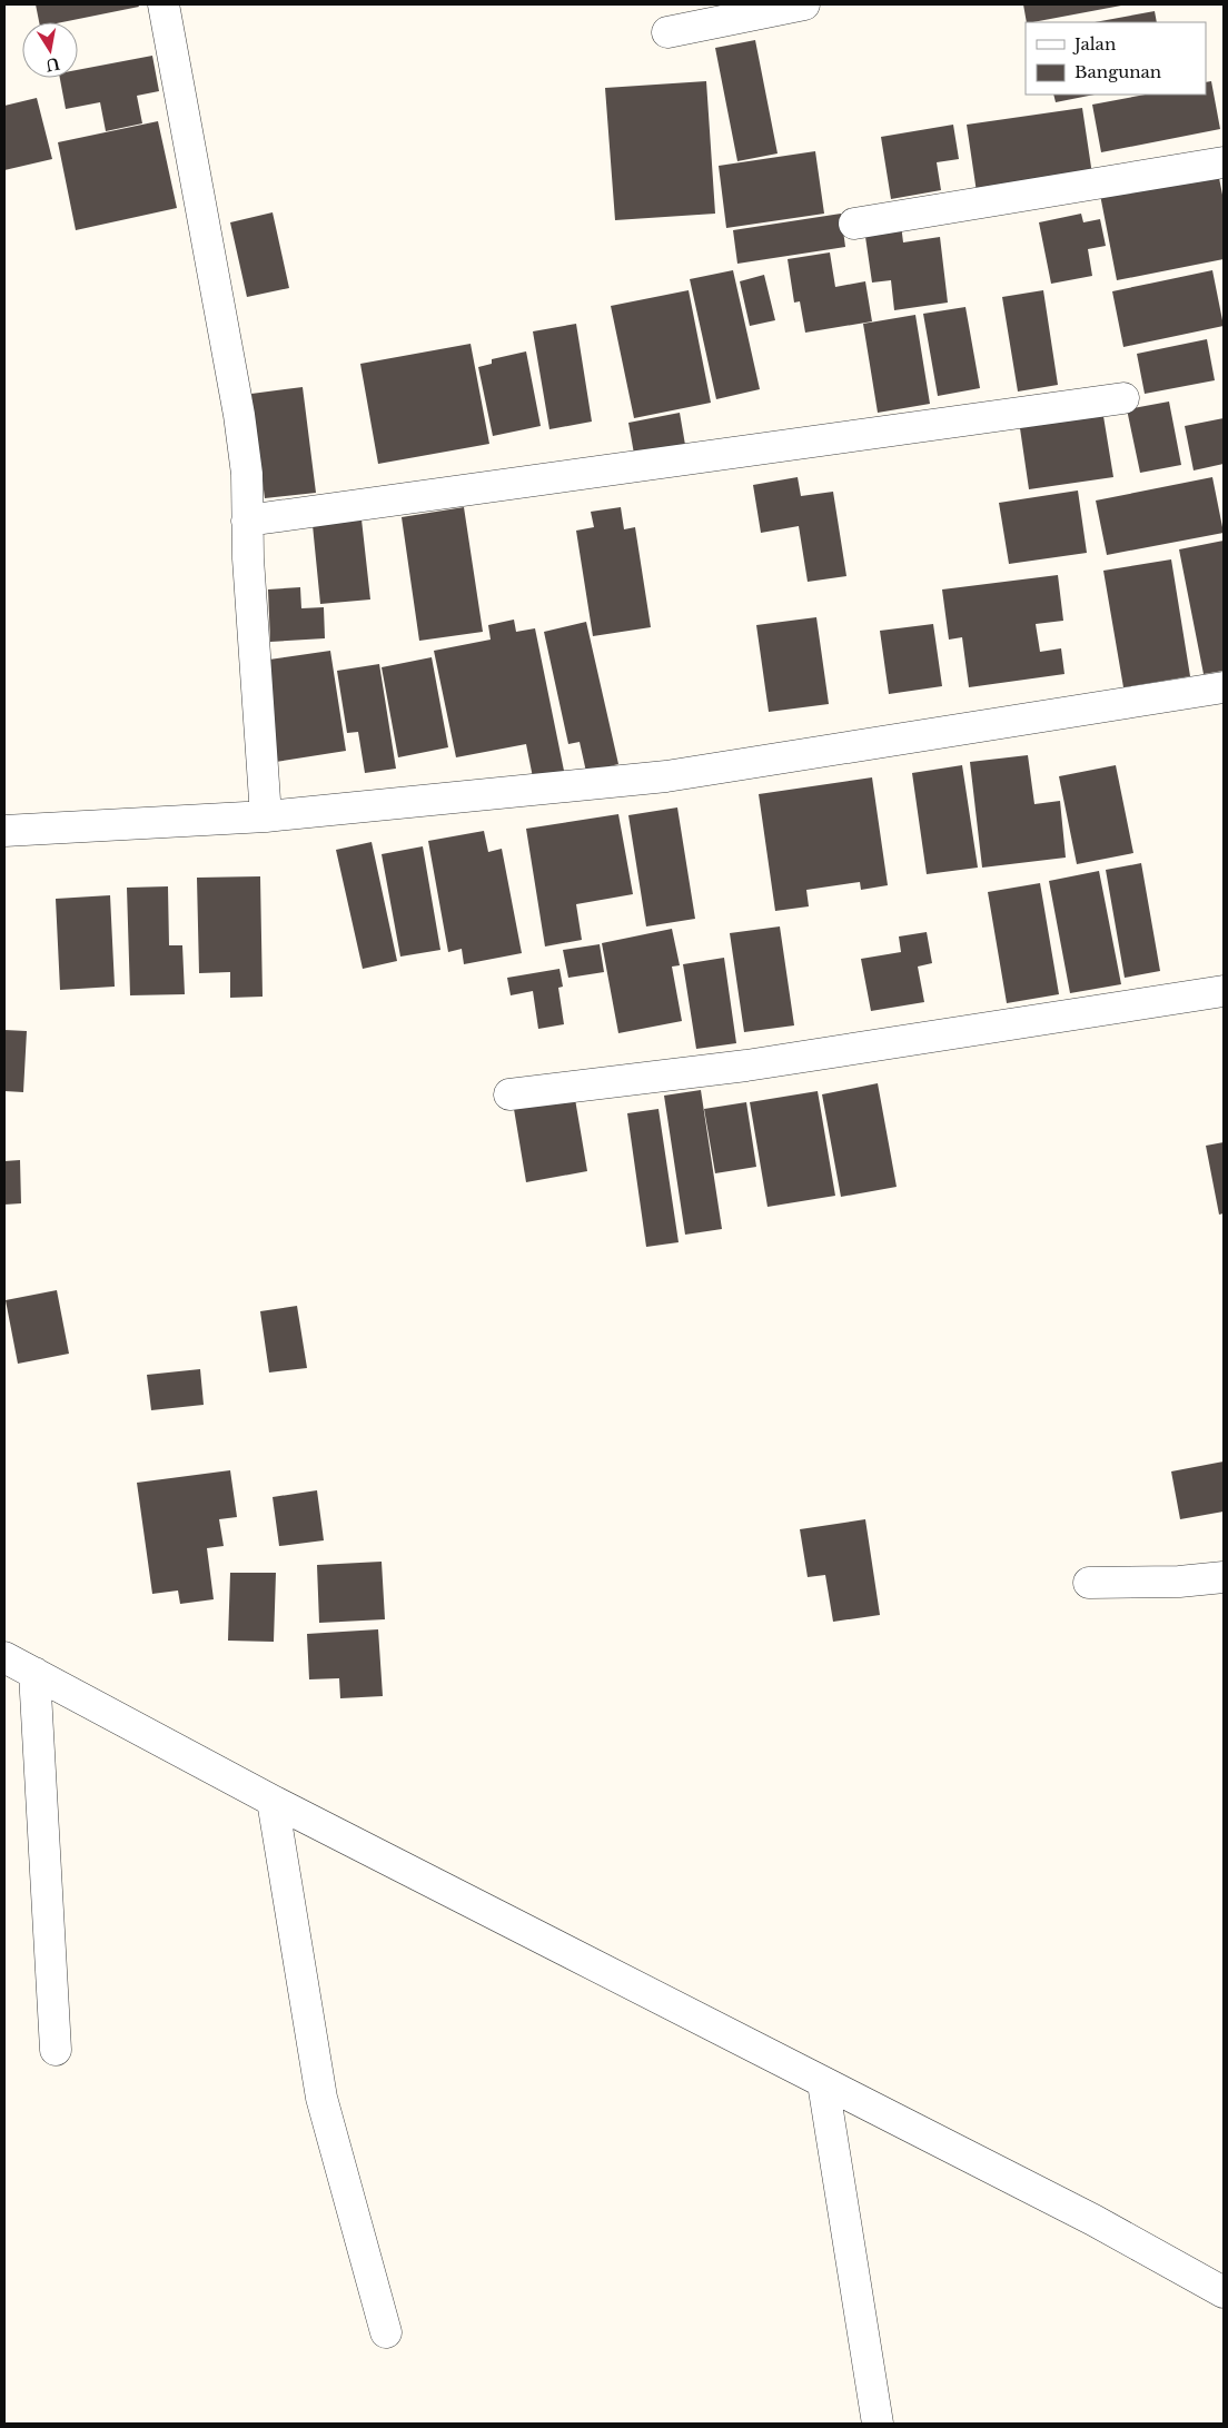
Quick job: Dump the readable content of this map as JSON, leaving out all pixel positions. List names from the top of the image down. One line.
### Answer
{"legend":["Jalan","Bangunan"],"north":"bottom"}
